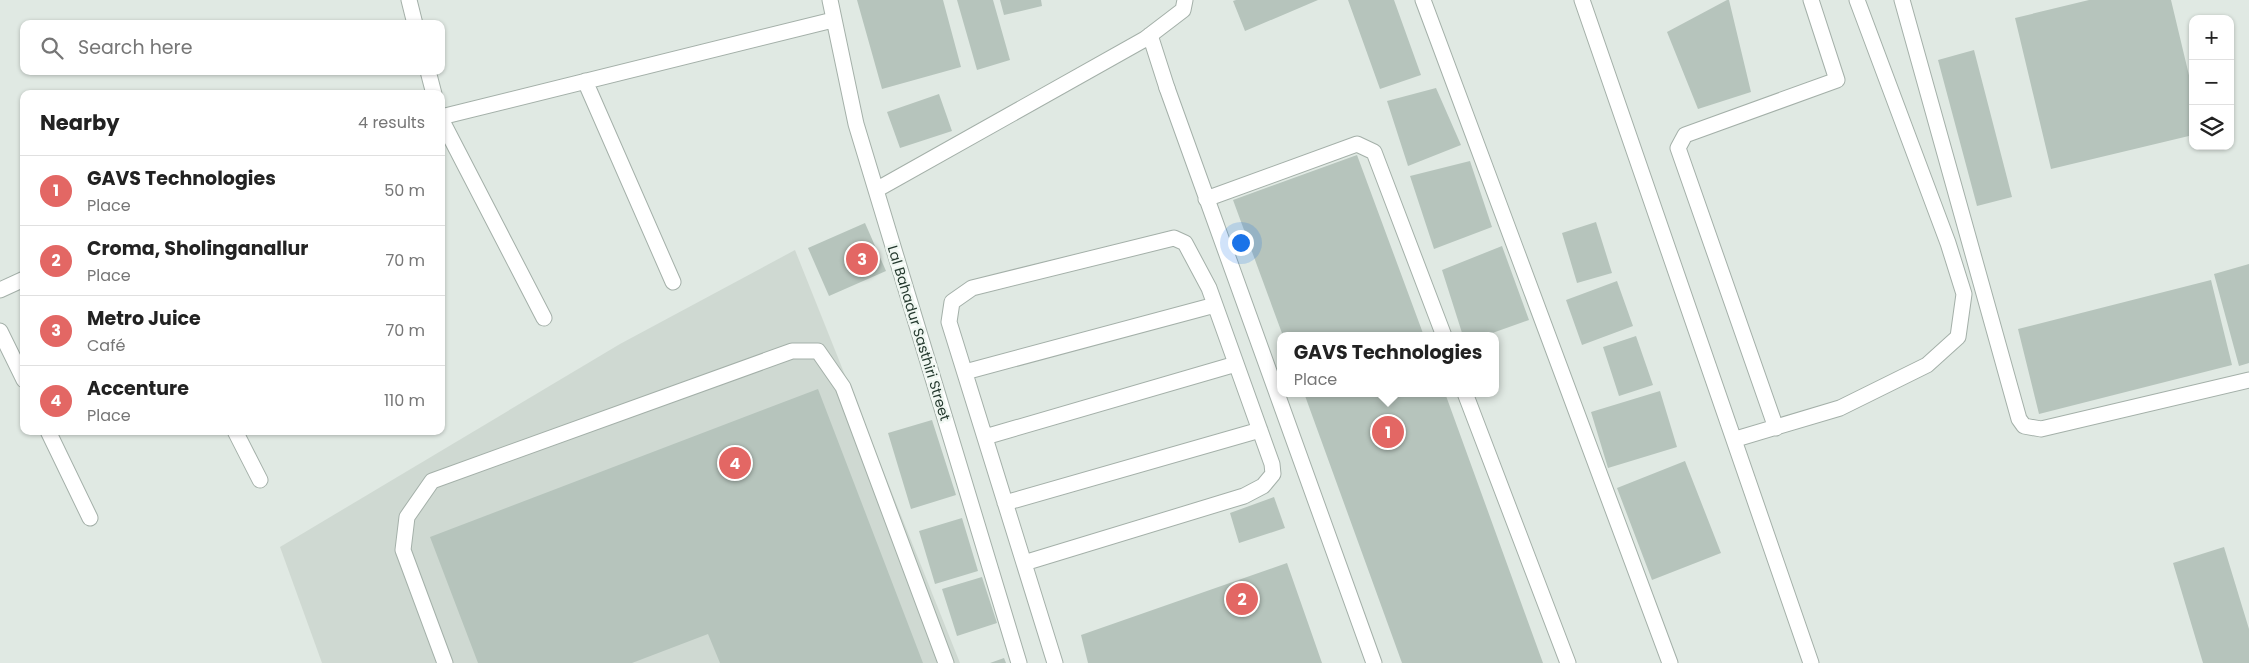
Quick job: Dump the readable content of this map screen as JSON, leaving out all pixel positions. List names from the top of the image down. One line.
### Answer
{"streets":{"street":["Lal Bahadur Sasthiri Street"]},"page":{"map_buttons":["+","−"],"search":"Search here","heading":["Nearby","4 results"],"list":[{"mark":"1","name":"GAVS Technologies","note":"Place","value":"50 m"},{"mark":"2","name":"Croma, Sholinganallur","note":"Place","value":"70 m"},{"mark":"3","name":"Metro Juice","note":"Café","value":"70 m"},{"mark":"4","name":"Accenture","note":"Place","value":"110 m"}],"pins":["3","1","4","2"],"popup":["GAVS Technologies","Place"]}}
